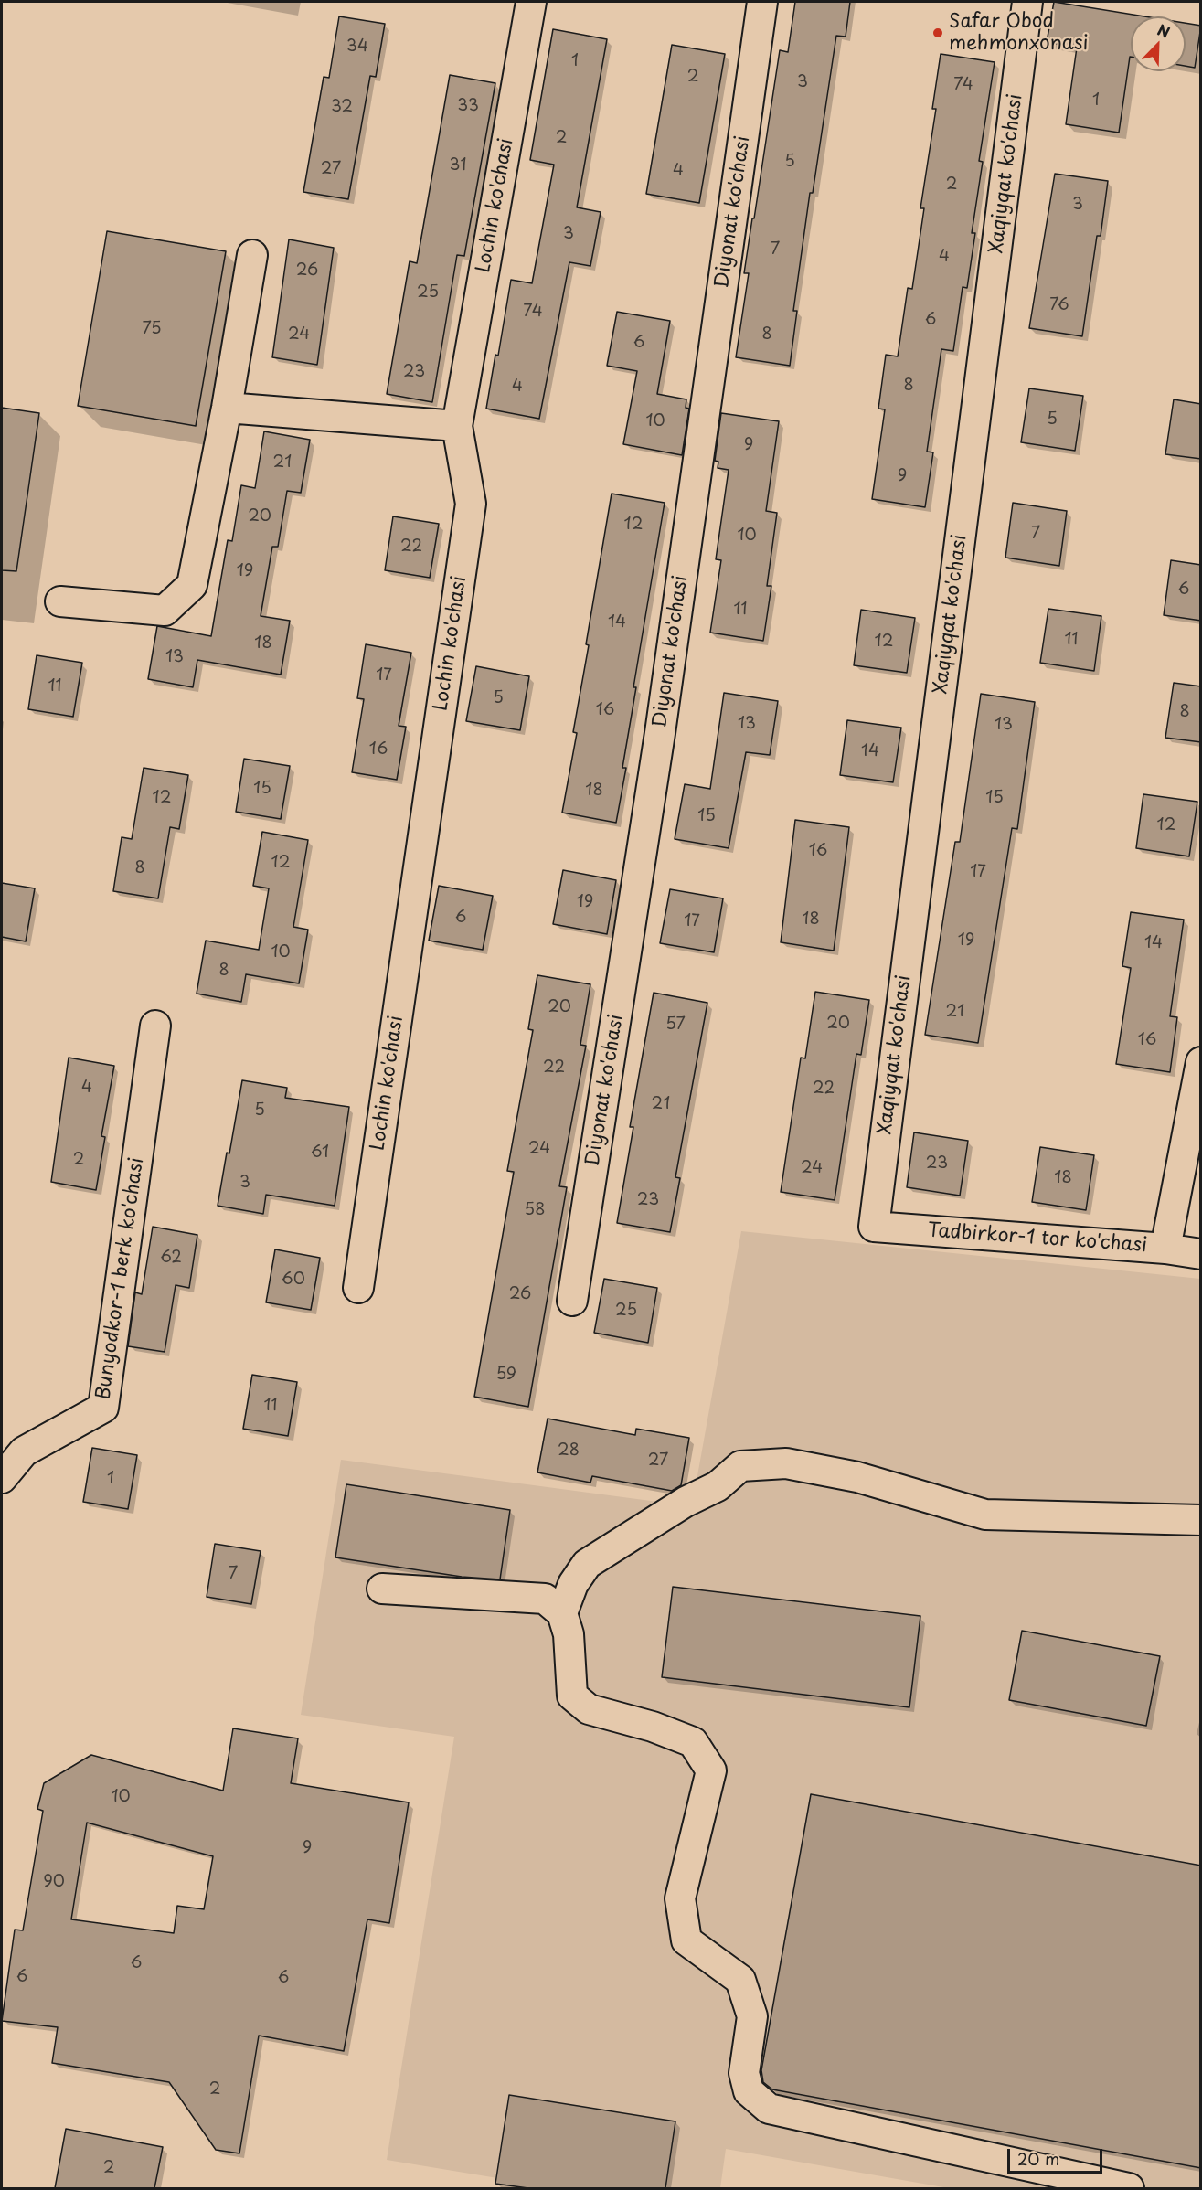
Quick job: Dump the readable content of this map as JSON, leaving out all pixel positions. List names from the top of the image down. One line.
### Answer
{"streets":{"street":["Xaqiyqat ko'chasi","Lochin ko'chasi","Diyonat ko'chasi","Tadbirkor-1 tor ko'chasi","Bunyodkor-1 berk ko'chasi"]},"crossings":[["Xaqiyqat ko'chasi","Tadbirkor-1 tor ko'chasi"]],"places":["Safar Obod mehmonxonasi"],"house_numbers":["34","1","2","3","74","1","33","32","2","5","31","27","4","2","3","3","7","4","26","25","76","74","6","75","24","8","6","23","8","4","5","10","9","21","9","20","12","7","10","22","19","6","11","14","11","12","18","13","17","11","5","16","8","13","13","16","14","15","18","12","15","15","12","16","12","8","17","19","6","18","17","19","14","10","8","20","21","20","57","16","22","4","22","21","5","24","61","2","23","24","18","3","23","58","62","60","26","25","59","11","28","27","1","7","10","9","90","6","6","6","2","2"],"scale_bar":"20 m","north":"top right"}
